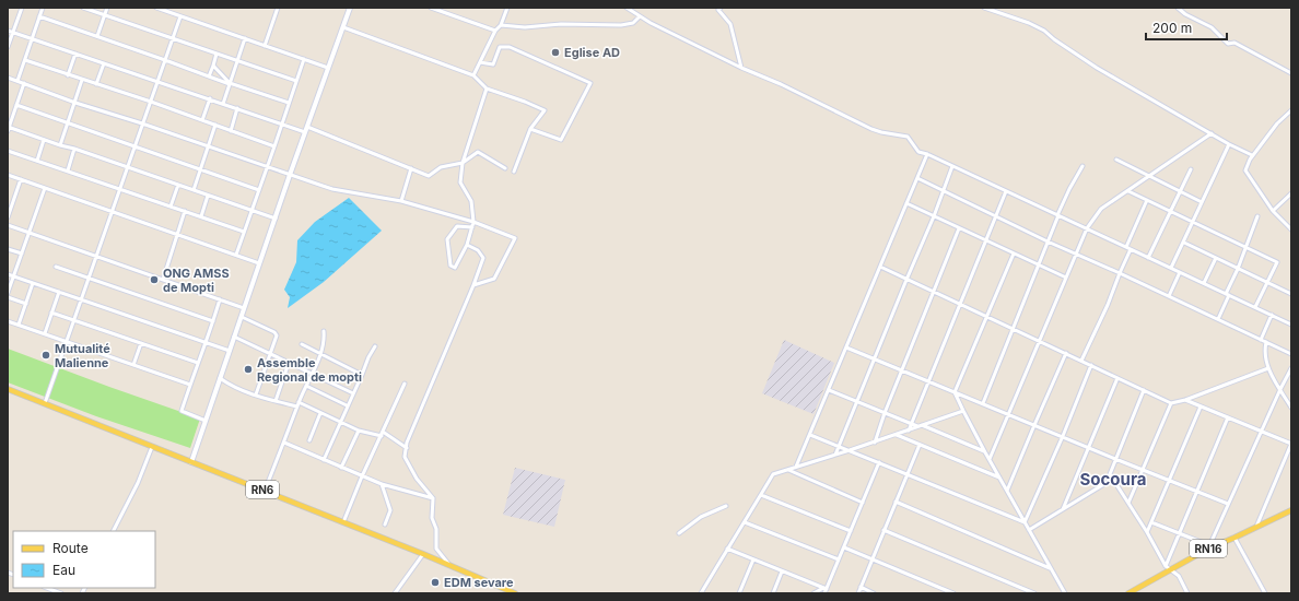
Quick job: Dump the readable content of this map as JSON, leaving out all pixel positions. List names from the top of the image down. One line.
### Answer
{"streets":{"main road":["RN6","RN16"]},"districts":["Socoura"],"places":["Eglise AD","ONG AMSS de Mopti","Mutualité Malienne","Assemble Regional de mopti","EDM sevare"],"legend":["Route","Eau"],"scale_bar":"200 m"}
